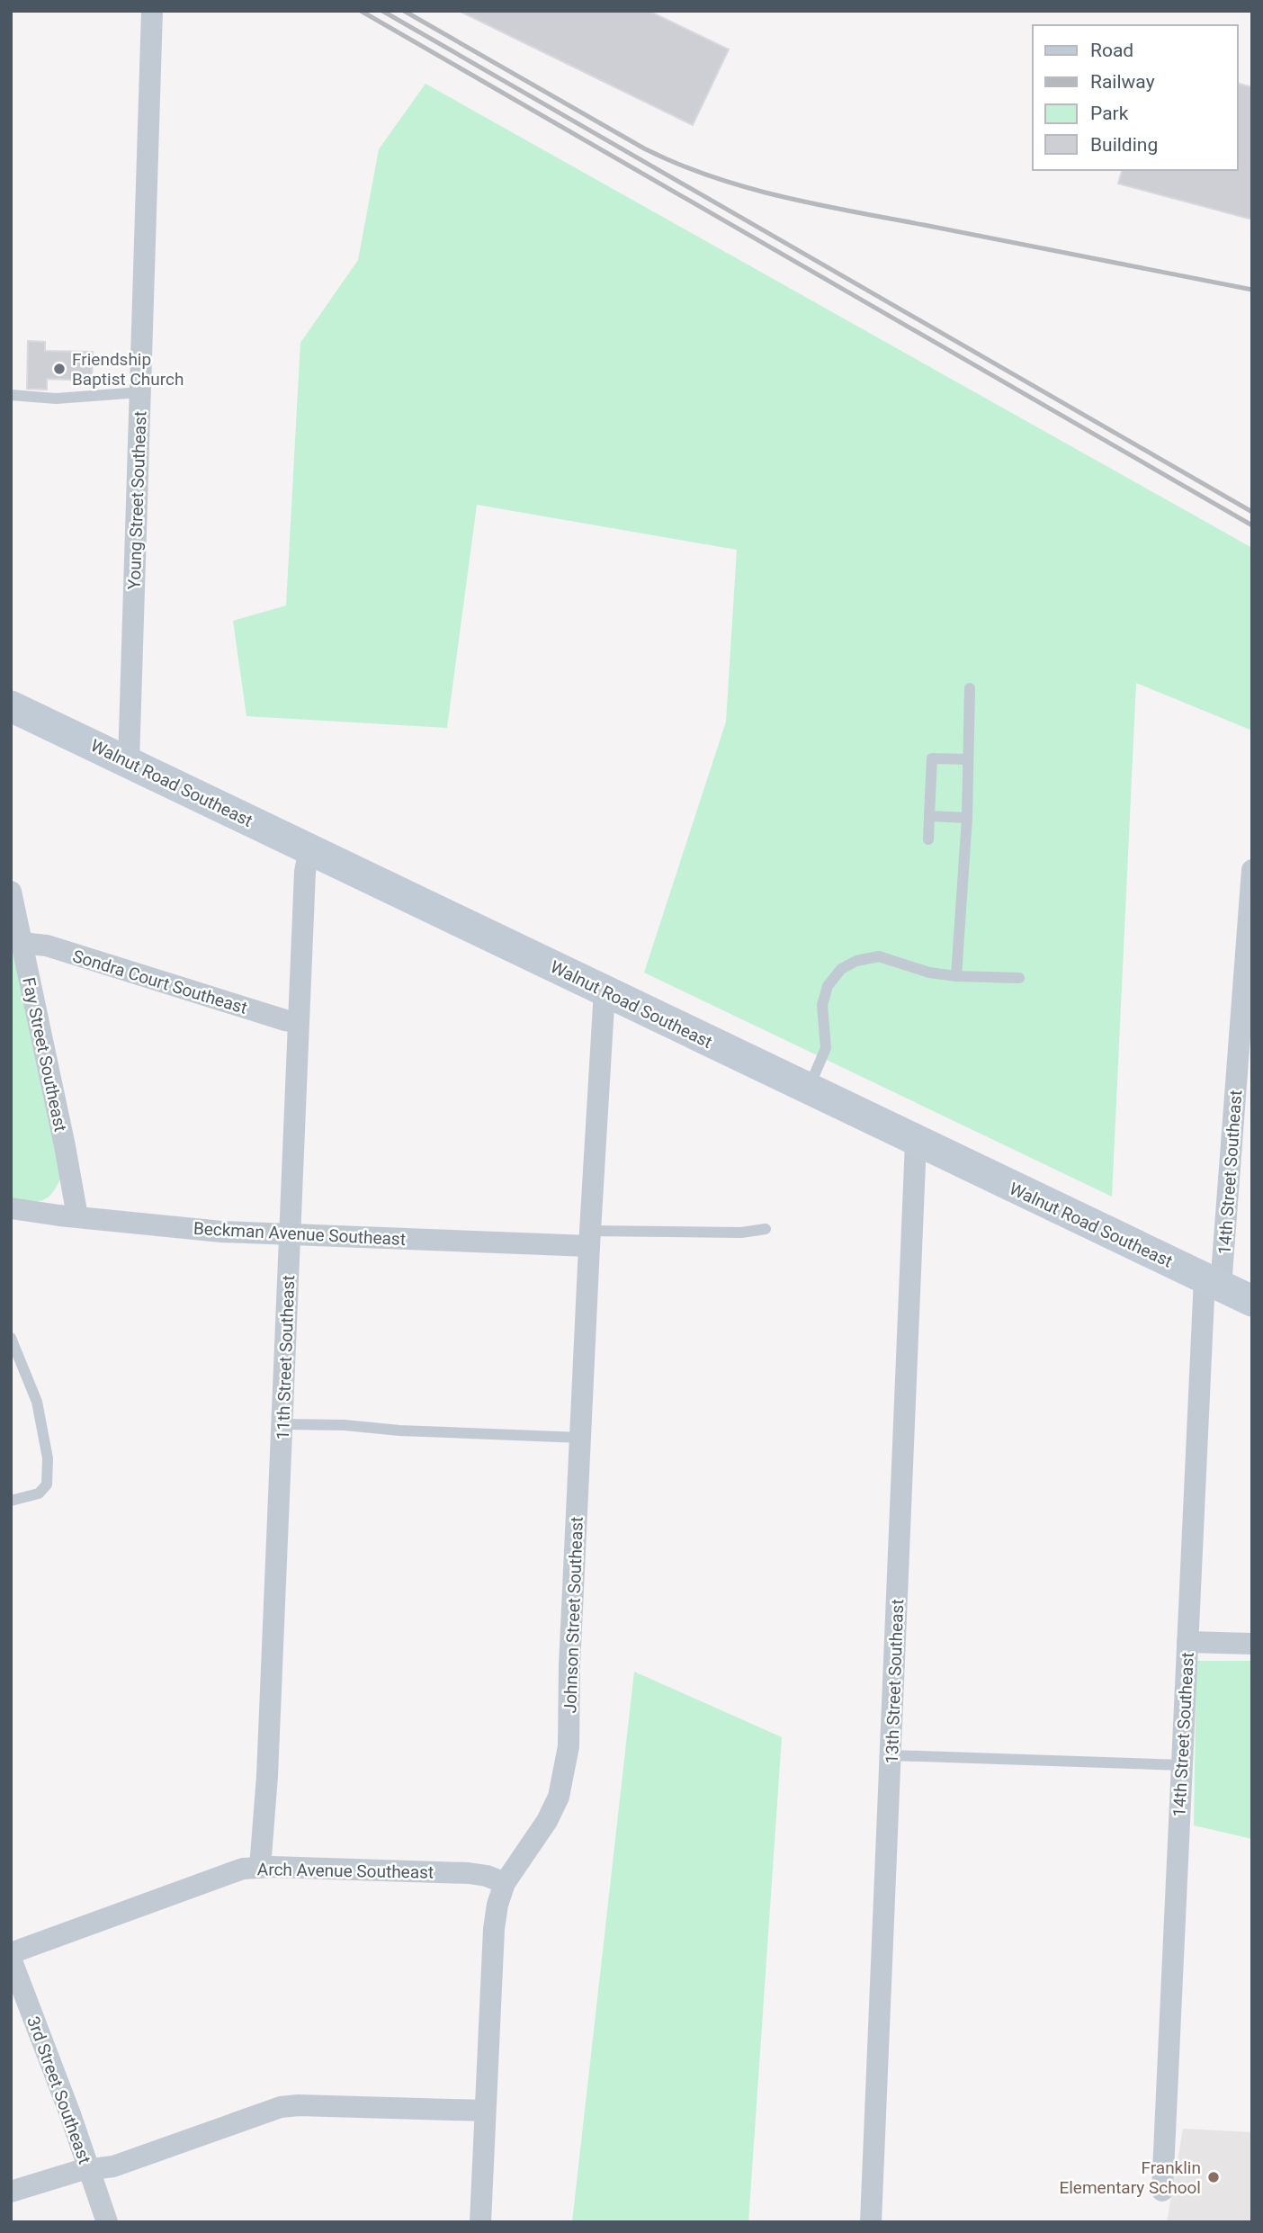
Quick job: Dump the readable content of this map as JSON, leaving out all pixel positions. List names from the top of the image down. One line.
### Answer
{"streets":{"main road":["Walnut Road Southeast"],"street":["Young Street Southeast","Sondra Court Southeast","Fay Street Southeast","14th Street Southeast","Beckman Avenue Southeast","11th Street Southeast","Johnson Street Southeast","13th Street Southeast","Arch Avenue Southeast","3rd Street Southeast"]},"crossings":[["Young Street Southeast","Walnut Road Southeast"],["Walnut Road Southeast","14th Street Southeast"],["Walnut Road Southeast","11th Street Southeast"],["Walnut Road Southeast","Johnson Street Southeast"],["Walnut Road Southeast","13th Street Southeast"],["Sondra Court Southeast","Fay Street Southeast"],["Sondra Court Southeast","11th Street Southeast"],["Fay Street Southeast","Beckman Avenue Southeast"],["Beckman Avenue Southeast","11th Street Southeast"],["Beckman Avenue Southeast","Johnson Street Southeast"],["11th Street Southeast","Arch Avenue Southeast"],["Johnson Street Southeast","Arch Avenue Southeast"]],"places":["Friendship Baptist Church","Franklin Elementary School"],"legend":["Road","Railway","Park","Building"]}
